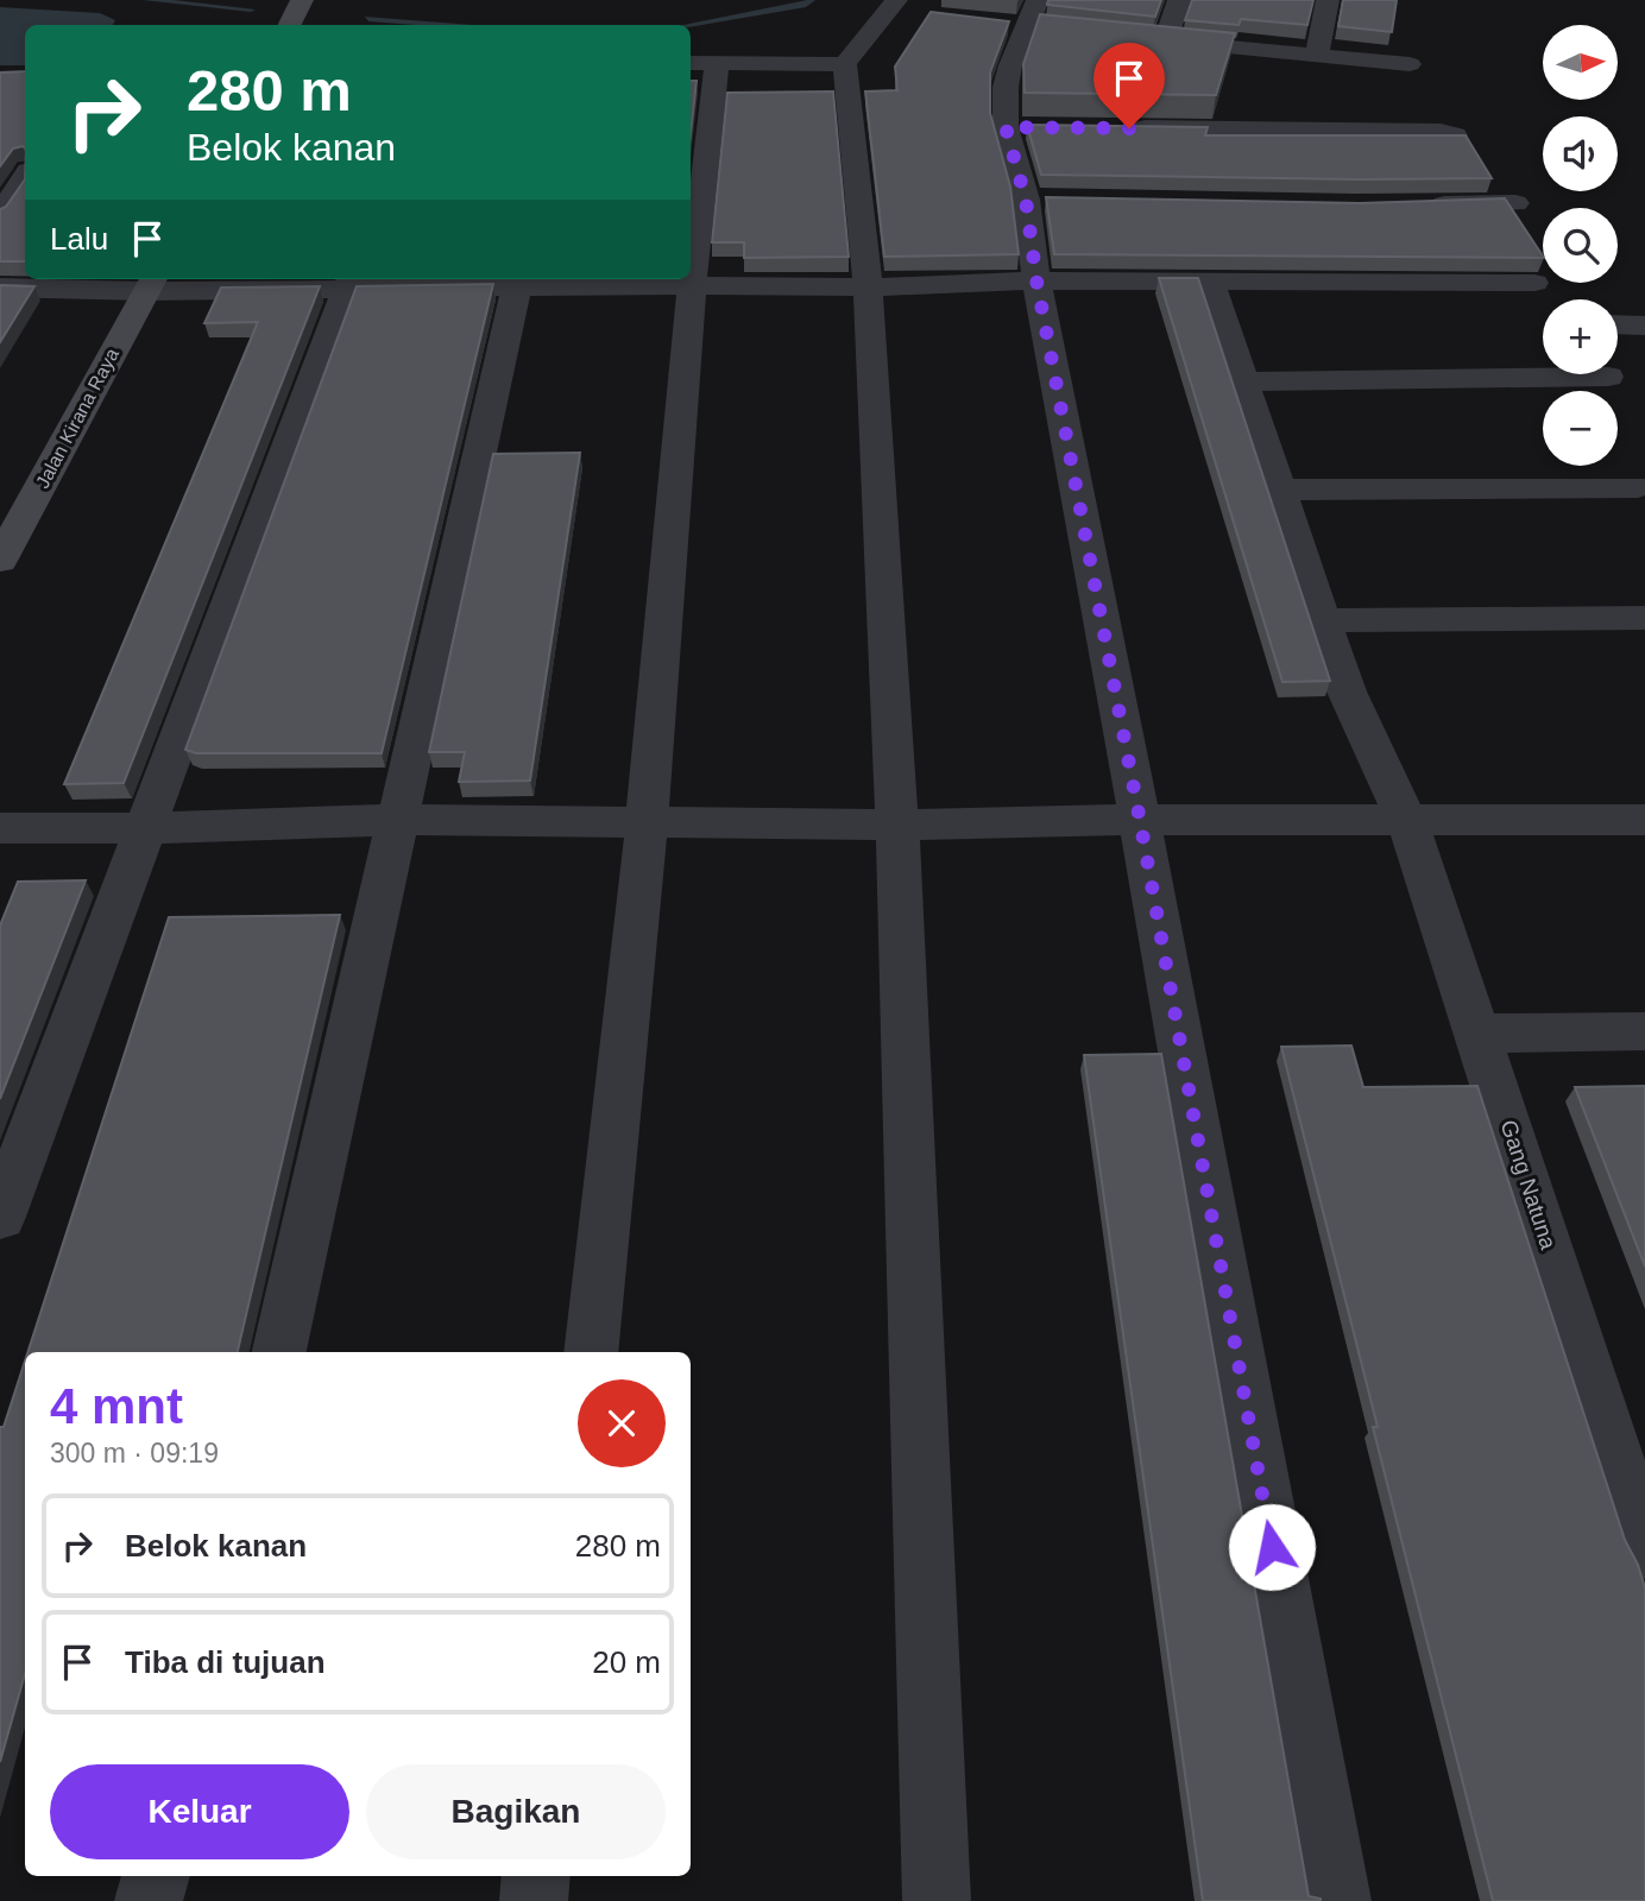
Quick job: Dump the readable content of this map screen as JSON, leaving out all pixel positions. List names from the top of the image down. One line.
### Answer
{"streets":{"street":["Jalan Kirana Raya","Gang Natuna"]},"north":"right","page":{"map_buttons":["+","−"],"turn":["280 m","Belok kanan"],"then":"Lalu","heading":["4 mnt","300 m · 09:19"],"list":[{"name":"Belok kanan","value":"280 m"},{"name":"Tiba di tujuan","value":"20 m"}],"buttons":["Keluar","Bagikan"]}}
